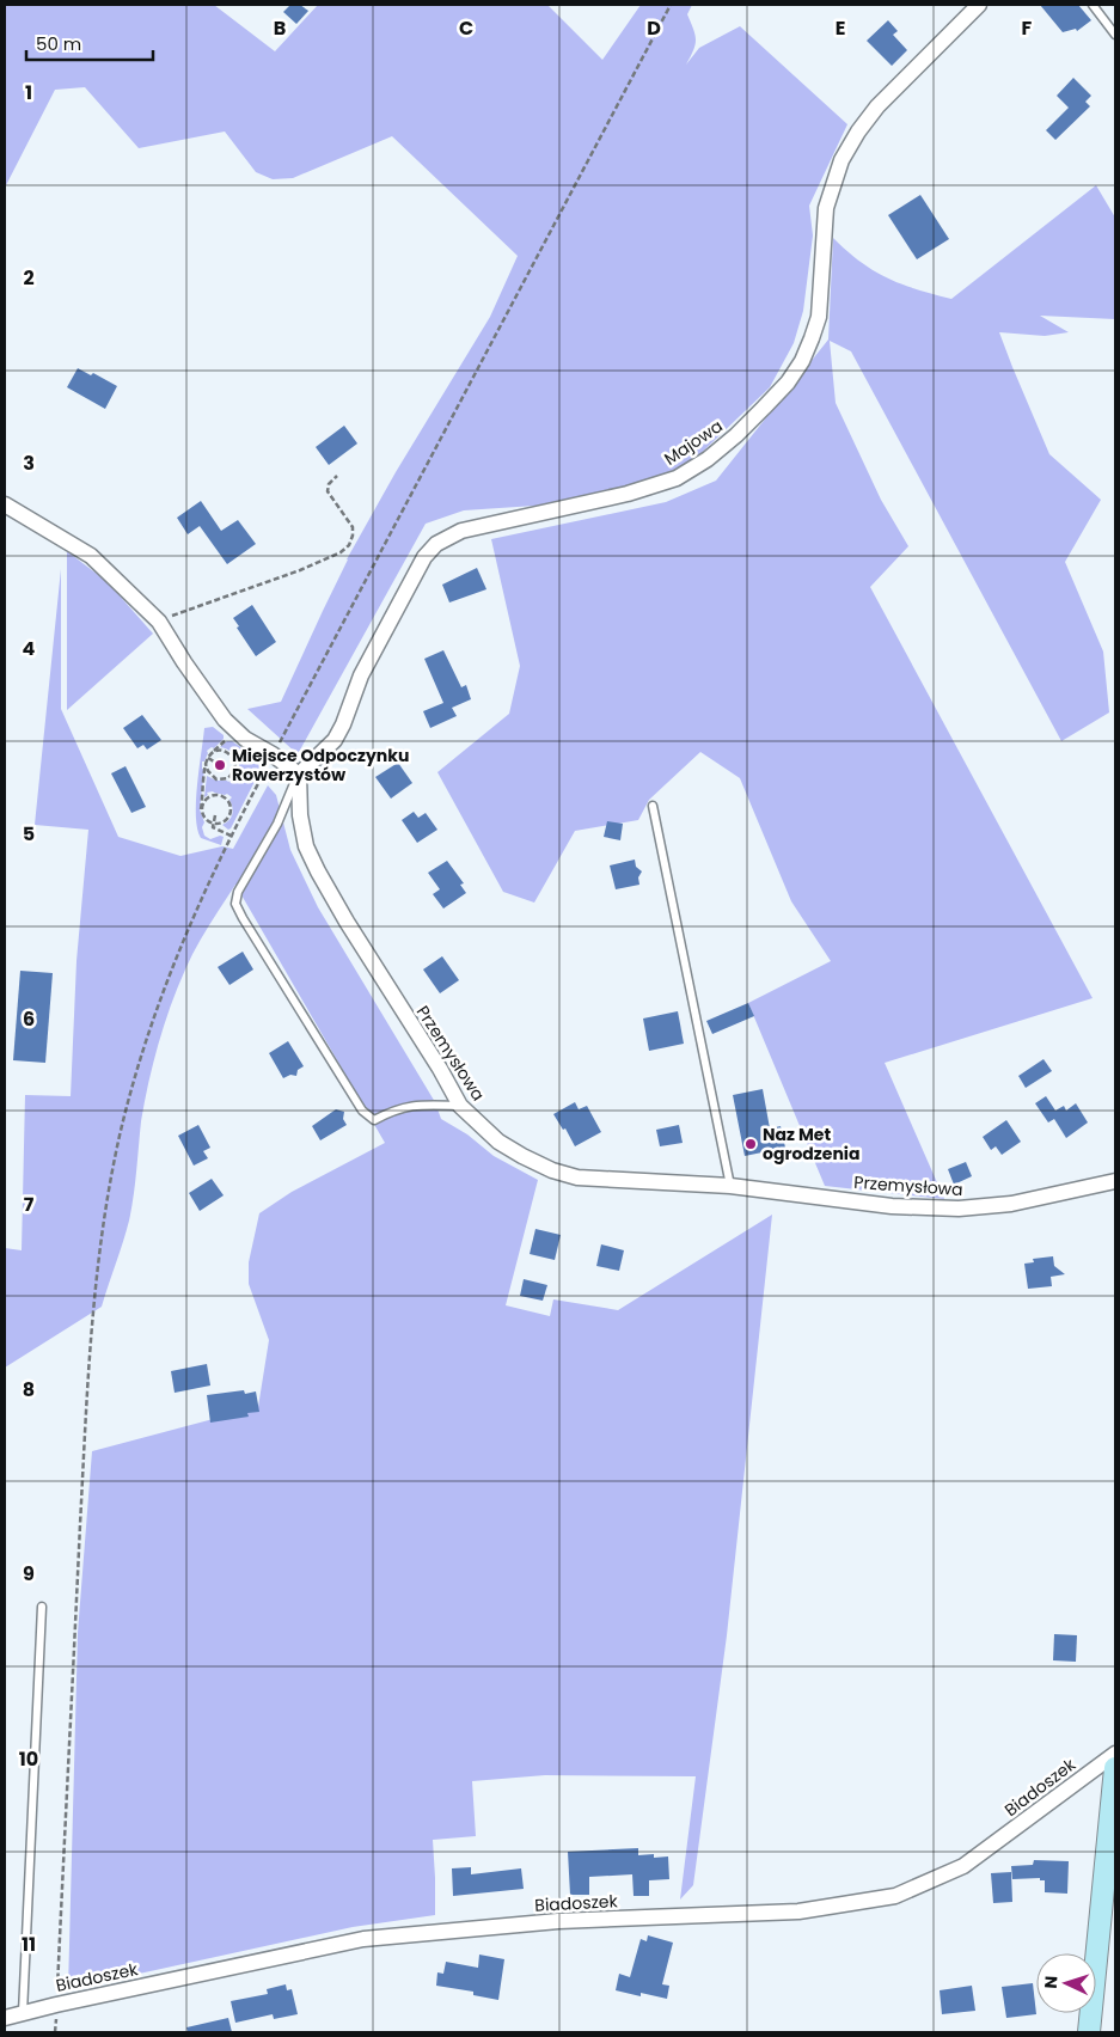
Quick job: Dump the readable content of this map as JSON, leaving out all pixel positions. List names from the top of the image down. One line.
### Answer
{"streets":{"street":["Majowa","Przemysłowa","Biadoszek"]},"crossings":[["Majowa","Przemysłowa"]],"places":["Miejsce Odpoczynku Rowerzystów","Naz Met ogrodzenia"],"scale_bar":"50 m","north":"left","grid":{"columns":["B","C","D","E","F"],"rows":["1","2","3","4","5","6","7","8","9","10","11"]}}
